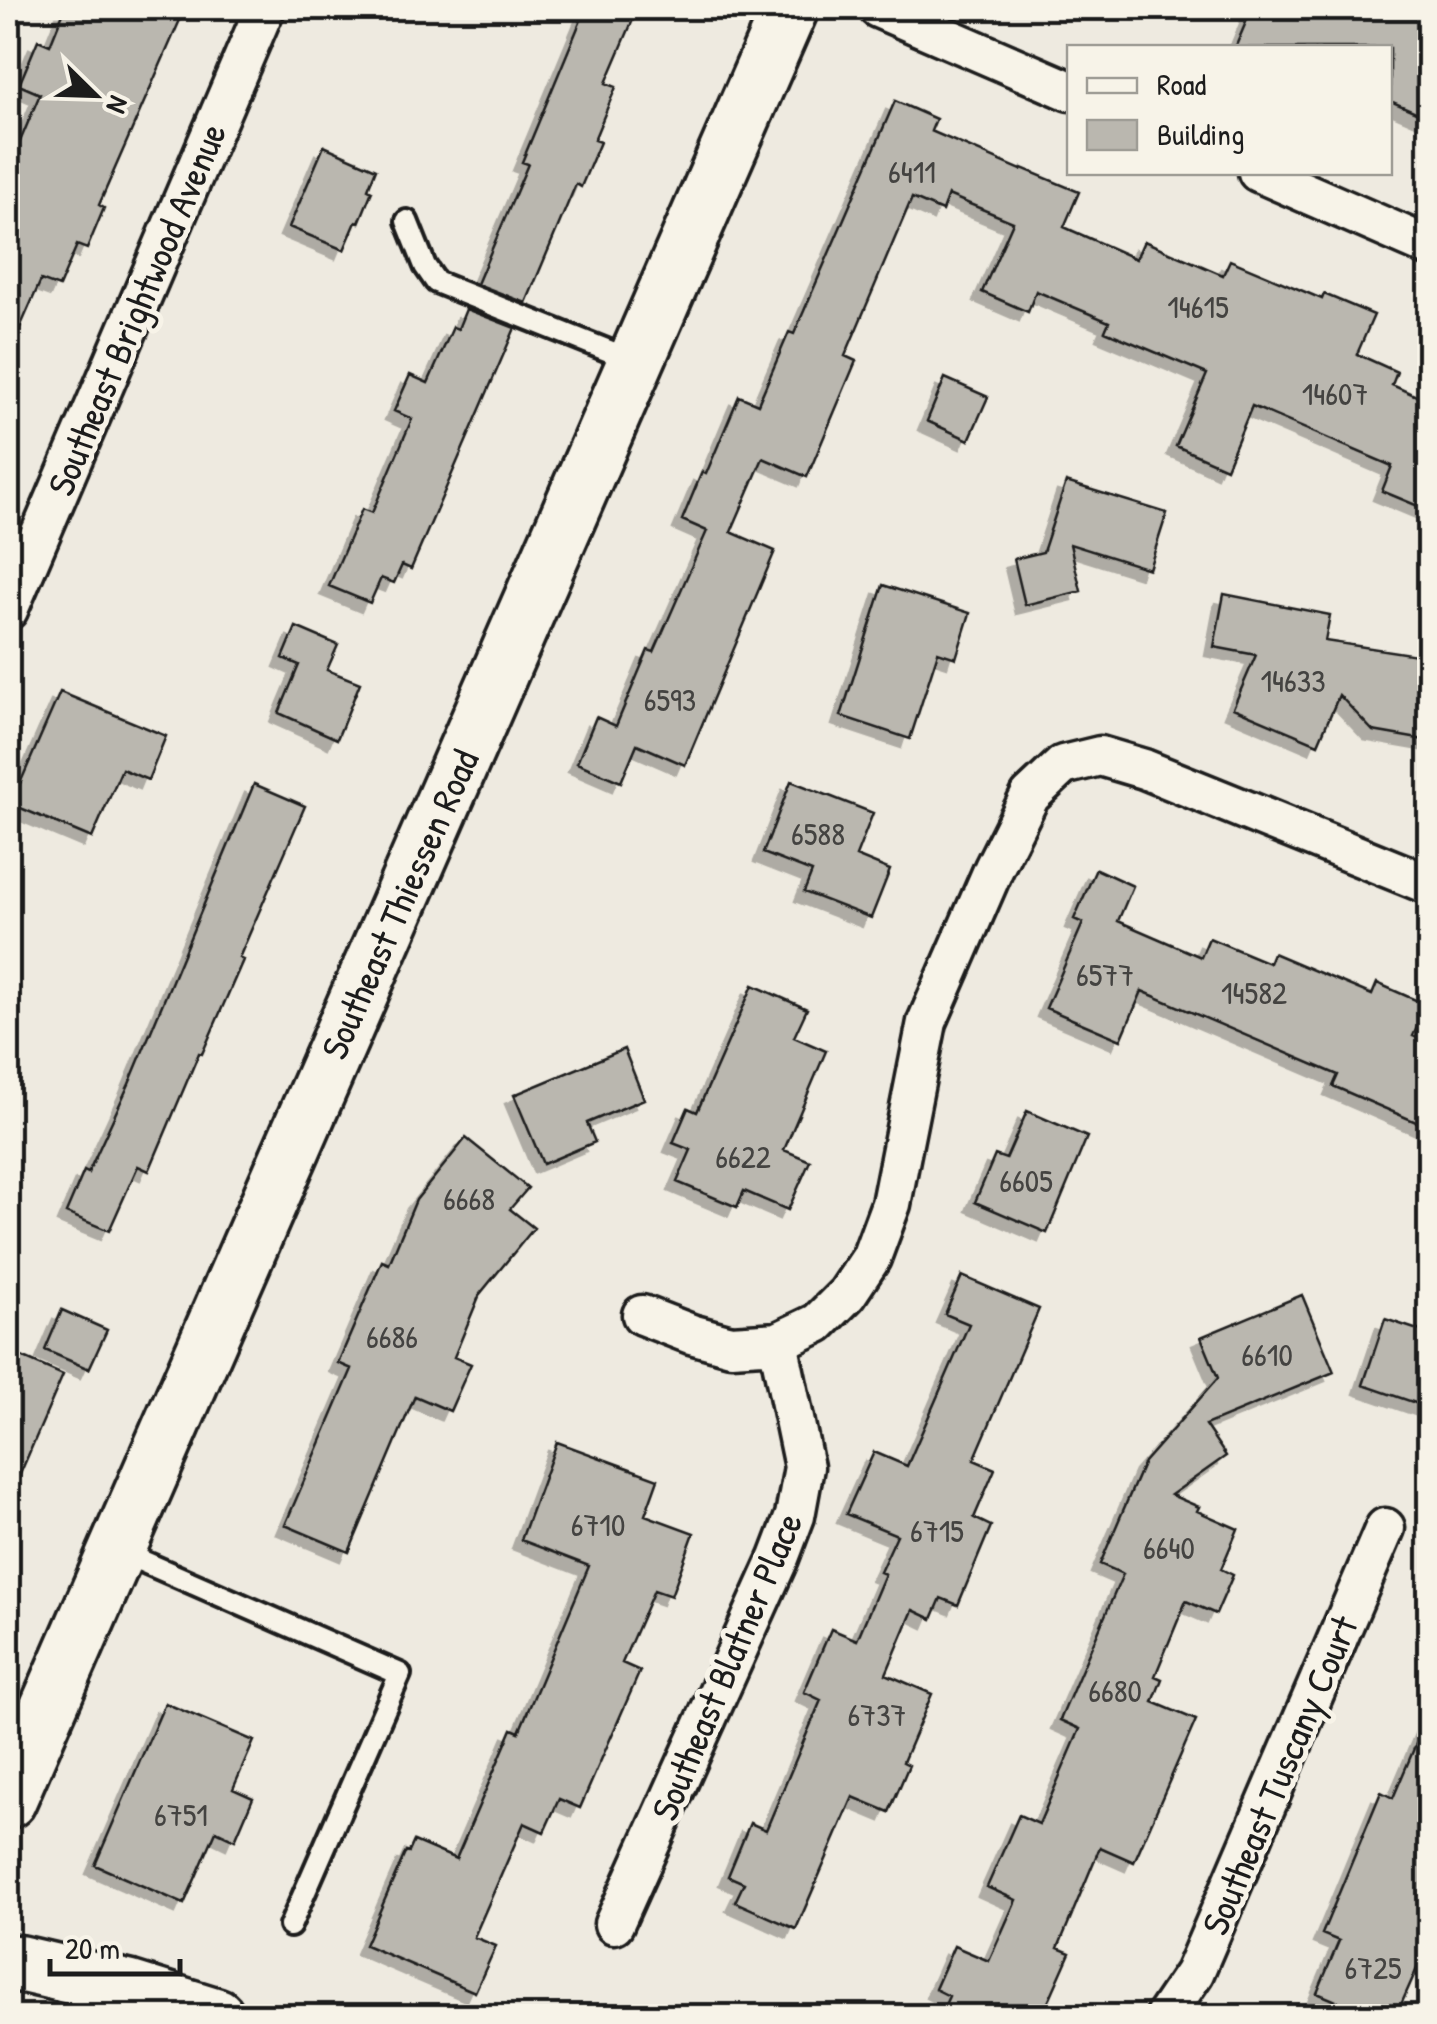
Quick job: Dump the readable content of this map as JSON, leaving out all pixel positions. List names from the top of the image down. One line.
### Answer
{"streets":{"main road":["Southeast Thiessen Road"],"street":["Southeast Brightwood Avenue","Southeast Blatner Place","Southeast Tuscany Court"]},"house_numbers":["6411","14615","14607","14633","6593","6588","6577","14582","6622","6605","6668","6686","6610","6710","6715","6640","6680","6737","6751","6725"],"legend":["Road","Building"],"scale_bar":"20 m","north":"bottom right"}
